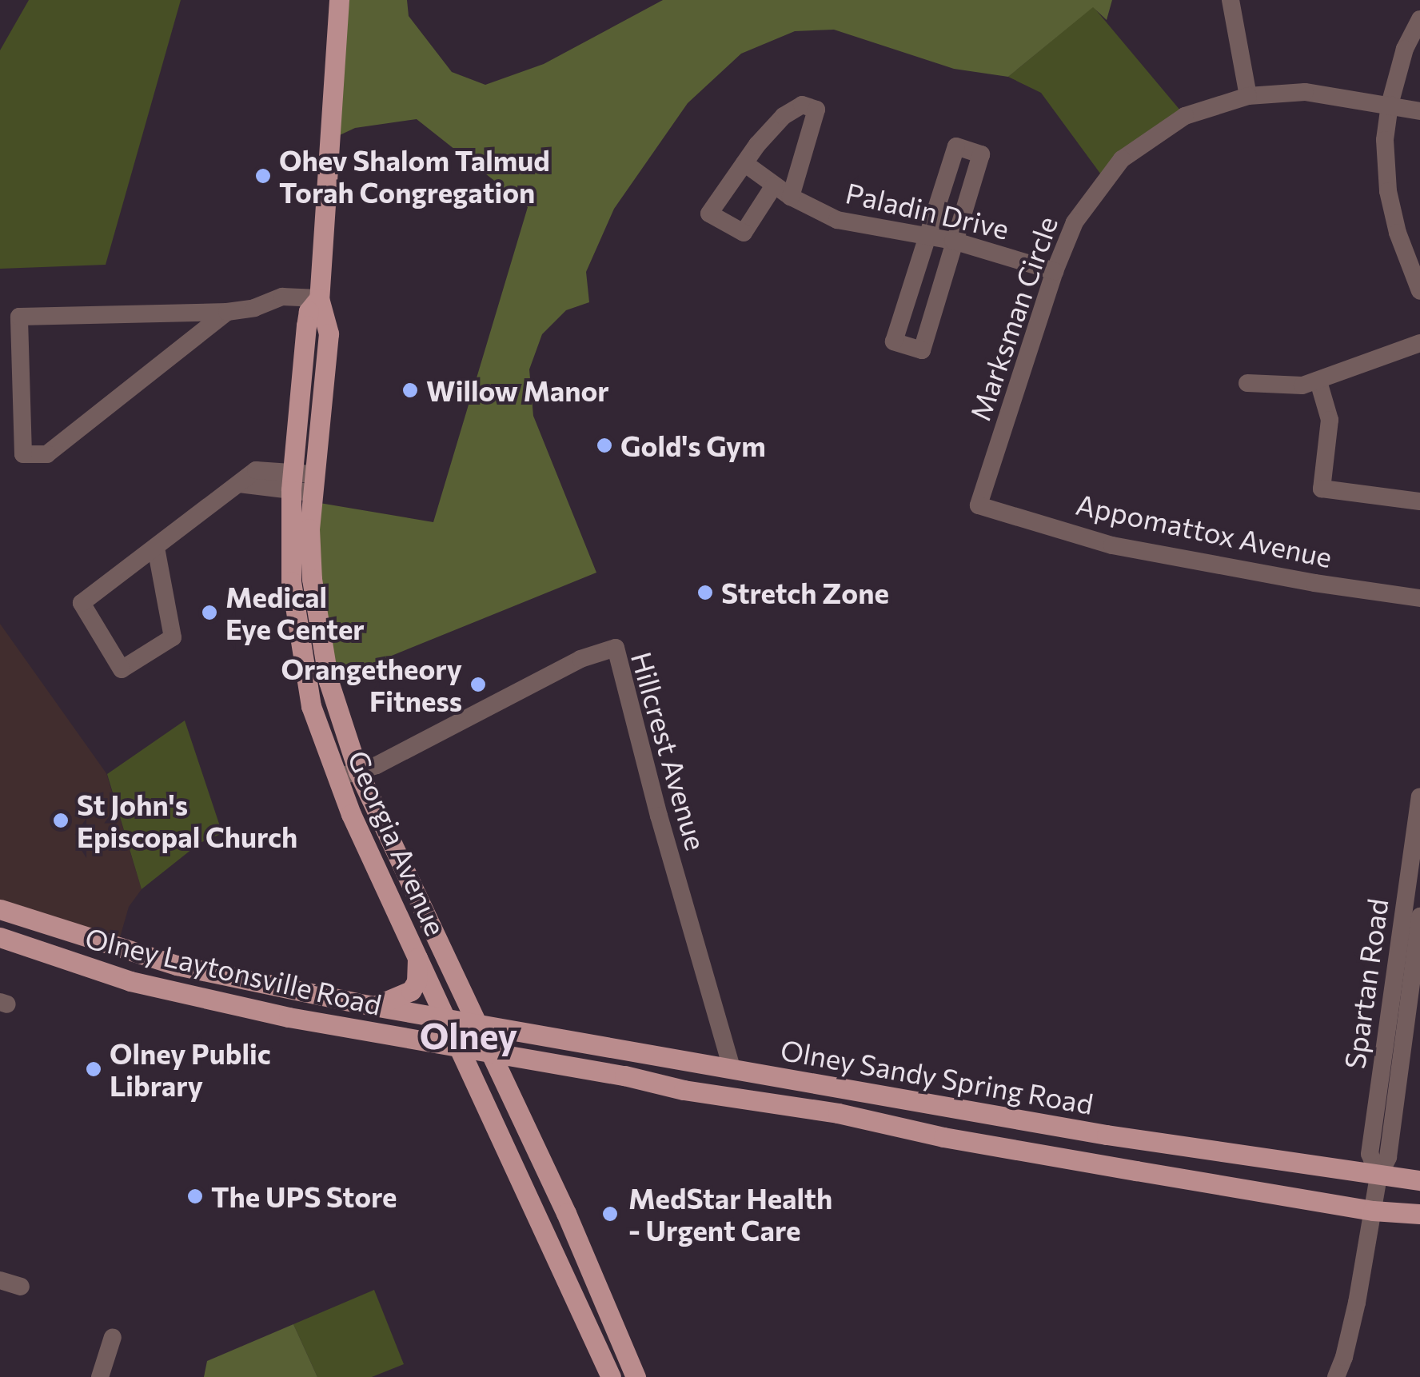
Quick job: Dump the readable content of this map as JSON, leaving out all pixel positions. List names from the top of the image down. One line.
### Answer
{"streets":{"main road":["Georgia Avenue","Olney Laytonsville Road","Olney Sandy Spring Road"],"street":["Paladin Drive","Marksman Circle","Appomattox Avenue","Hillcrest Avenue","Spartan Road"]},"crossings":[["Paladin Drive","Marksman Circle"],["Marksman Circle","Appomattox Avenue"],["Hillcrest Avenue","Georgia Avenue"],["Hillcrest Avenue","Olney Sandy Spring Road"],["Georgia Avenue","Olney Laytonsville Road"],["Georgia Avenue","Olney Sandy Spring Road"],["Olney Laytonsville Road","Olney Sandy Spring Road"],["Spartan Road","Olney Sandy Spring Road"]],"districts":["Olney"],"places":["Ohev Shalom Talmud Torah Congregation","Willow Manor","Gold's Gym","Stretch Zone","Medical Eye Center","Orangetheory Fitness","St John's Episcopal Church","Olney Public Library","The UPS Store","MedStar Health - Urgent Care"]}
